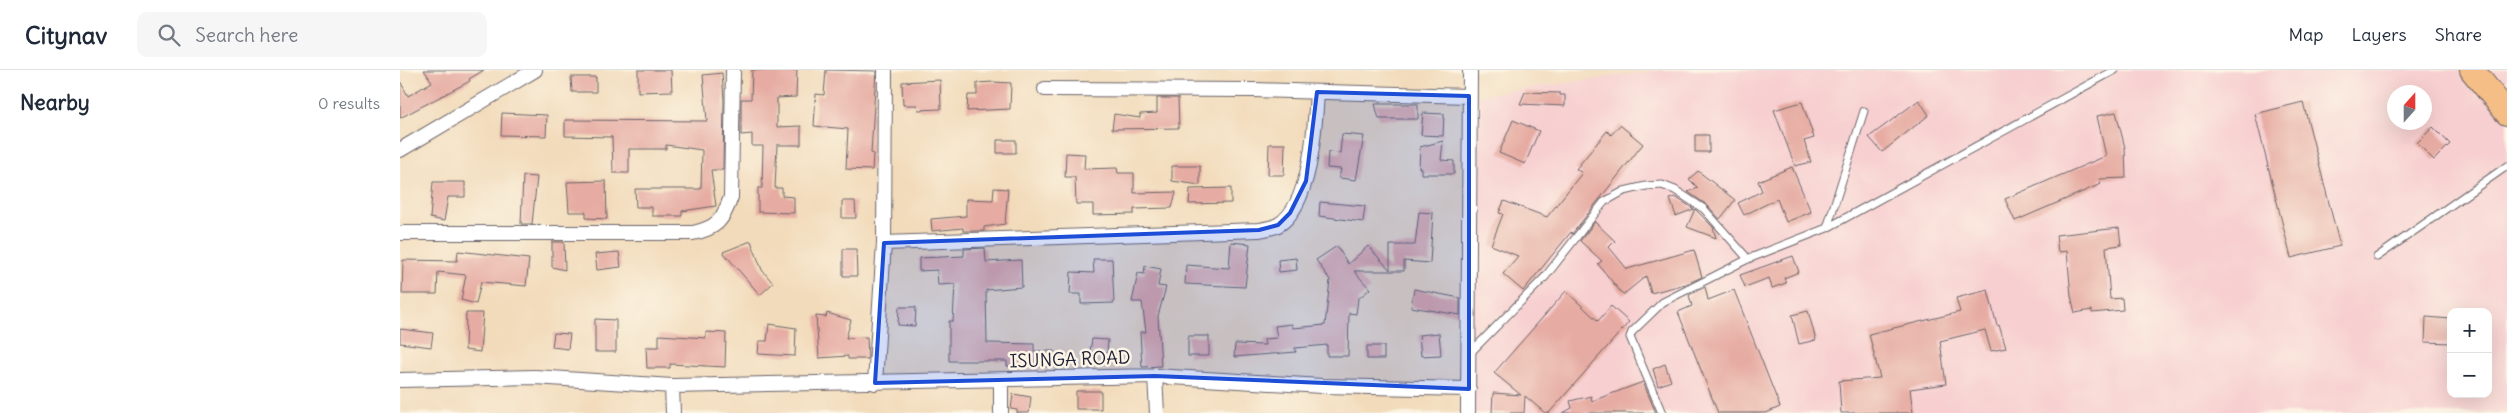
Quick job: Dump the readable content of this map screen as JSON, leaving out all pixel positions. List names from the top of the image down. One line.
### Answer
{"streets":{"street":["ISUNGA ROAD"]},"north":"top","page":{"header":"Citynav","search":"Search here","nav":["Map","Layers","Share"],"heading":["Nearby","0 results"],"map_buttons":["+","−"]}}
